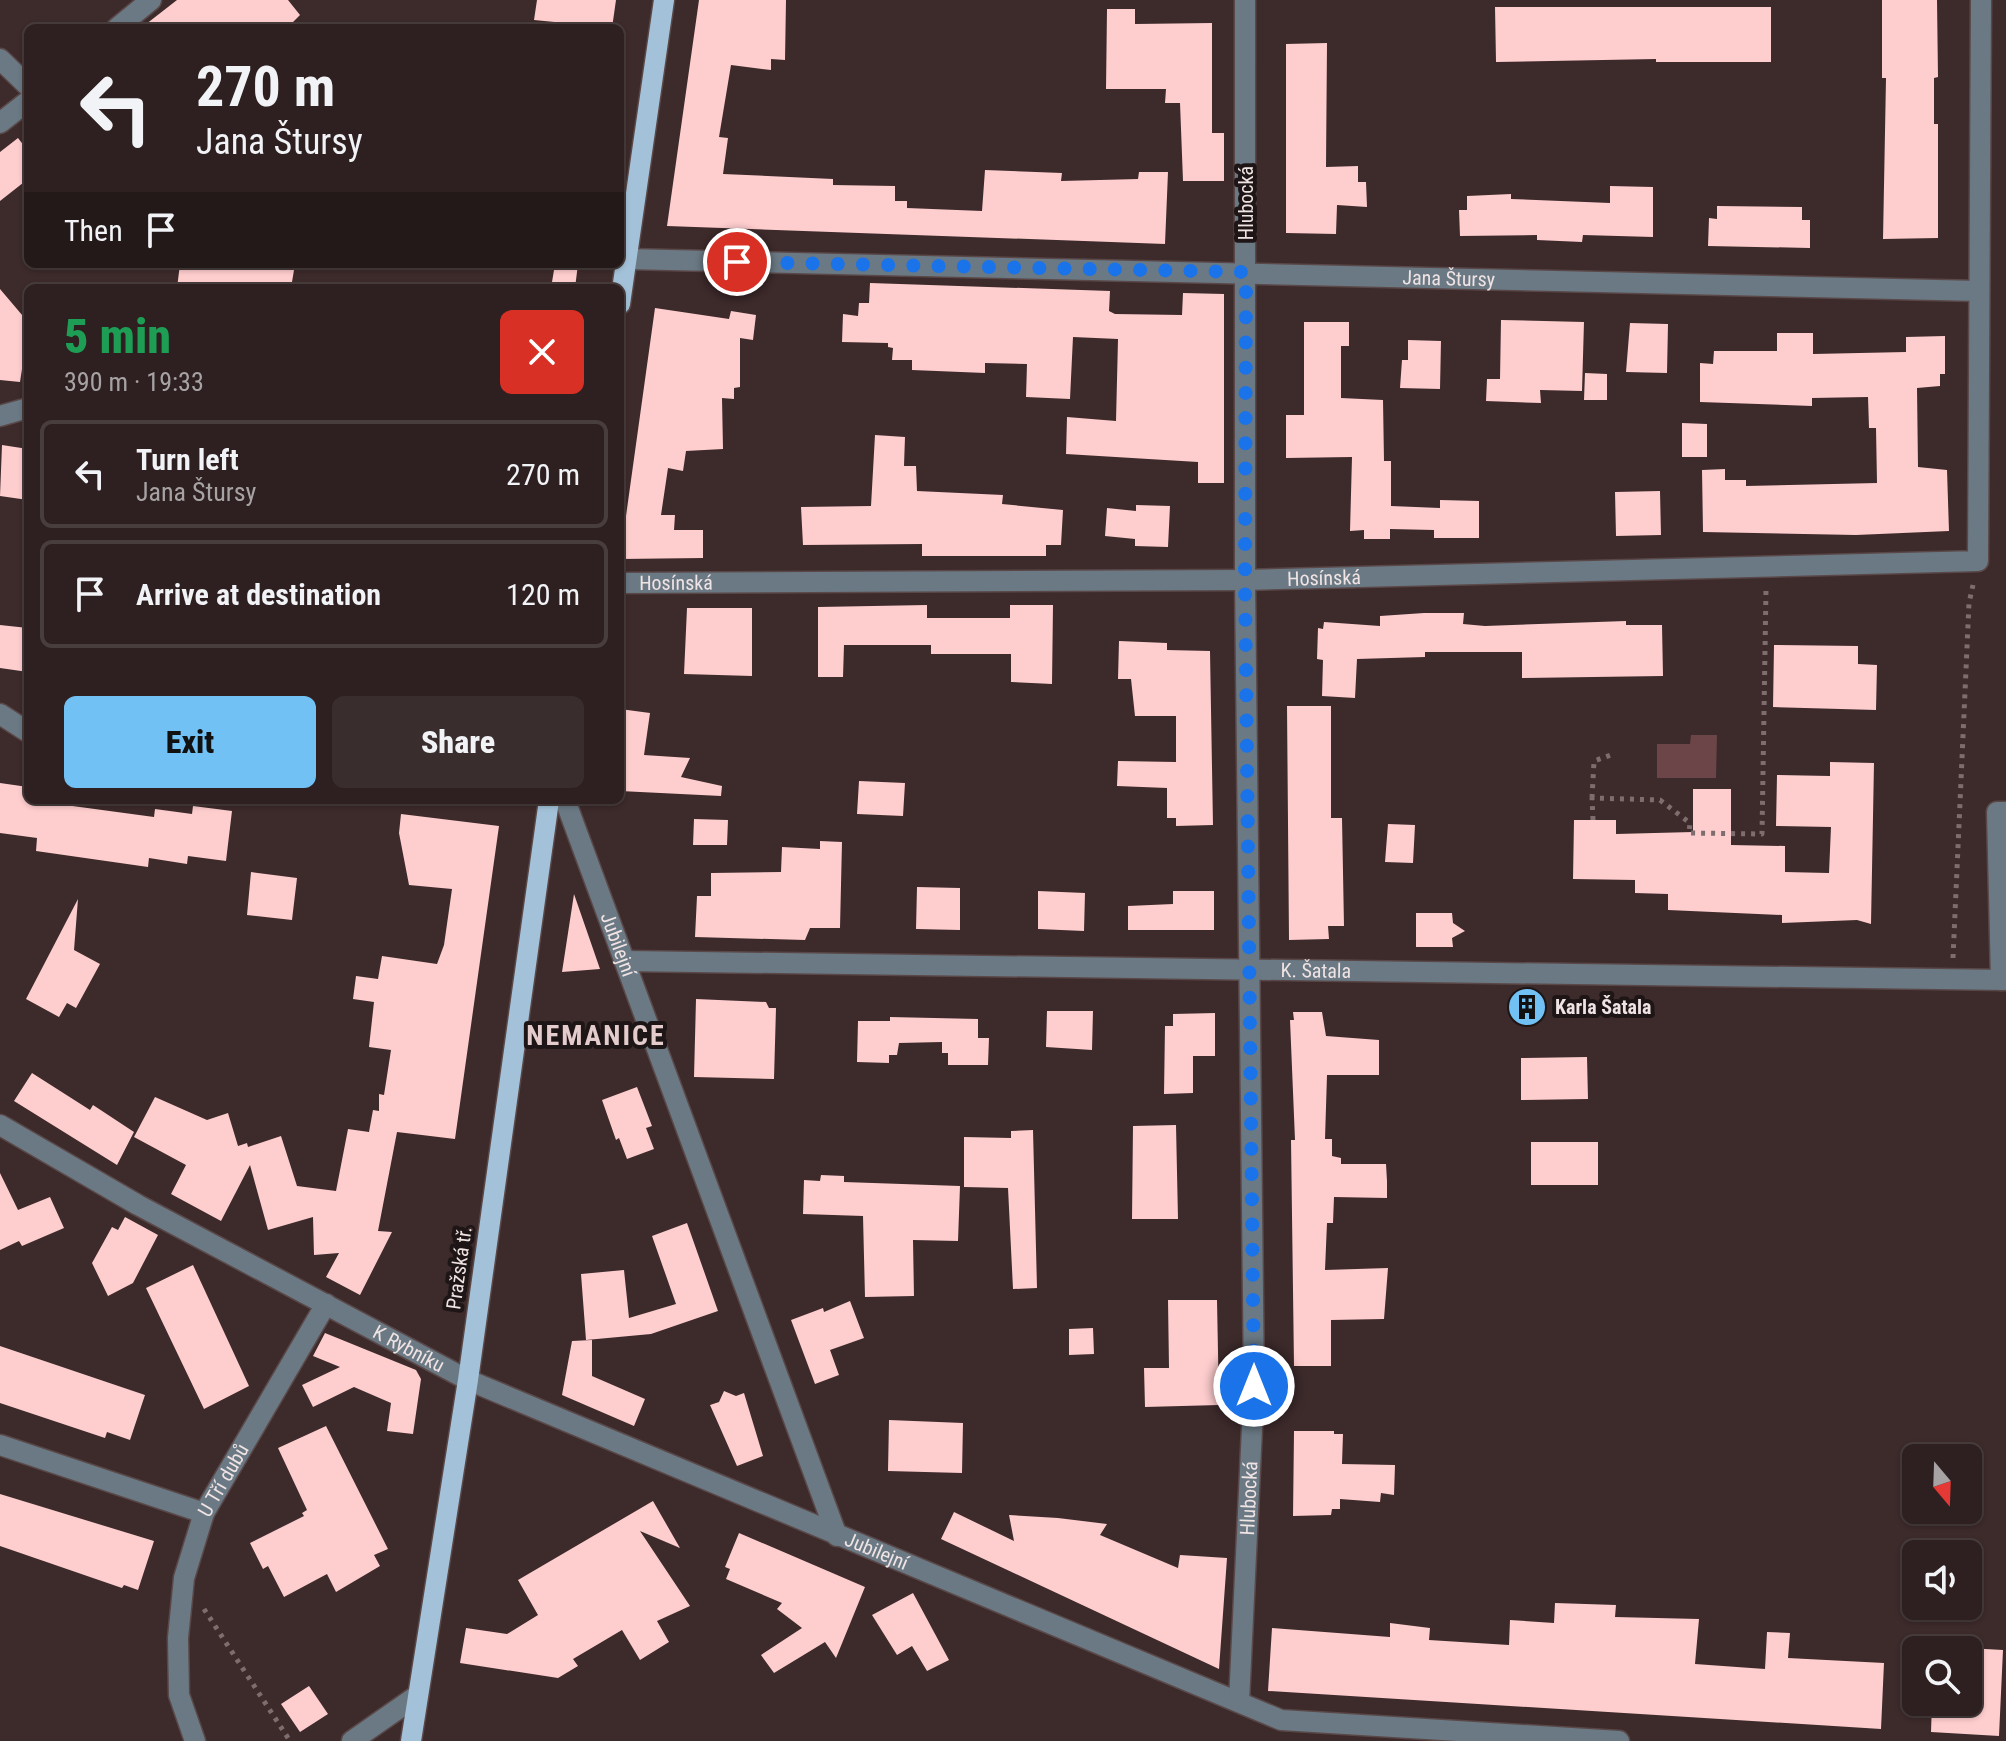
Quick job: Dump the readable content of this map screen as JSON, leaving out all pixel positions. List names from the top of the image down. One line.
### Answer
{"streets":{"main road":["Pražská tř."],"street":["Hlubocká","Jana Štursy","Hosínská","Jubilejní","K. Šatala","K Rybníku","U Tří dubů"]},"crossings":[["Hlubocká","Jana Štursy"],["Hlubocká","Hosínská"],["Hlubocká","Jubilejní"],["Hlubocká","K. Šatala"],["Jubilejní","K. Šatala"],["Jubilejní","K Rybníku"],["Pražská tř.","K Rybníku"],["K Rybníku","U Tří dubů"]],"districts":["NEMANICE"],"places":{"building":["Karla Šatala"]},"north":"bottom","page":{"turn":["270 m","Jana Štursy"],"then":"Then","heading":["5 min","390 m · 19:33"],"list":[{"name":"Turn left","note":"Jana Štursy","value":"270 m"},{"name":"Arrive at destination","value":"120 m"}],"buttons":["Exit","Share"]}}
